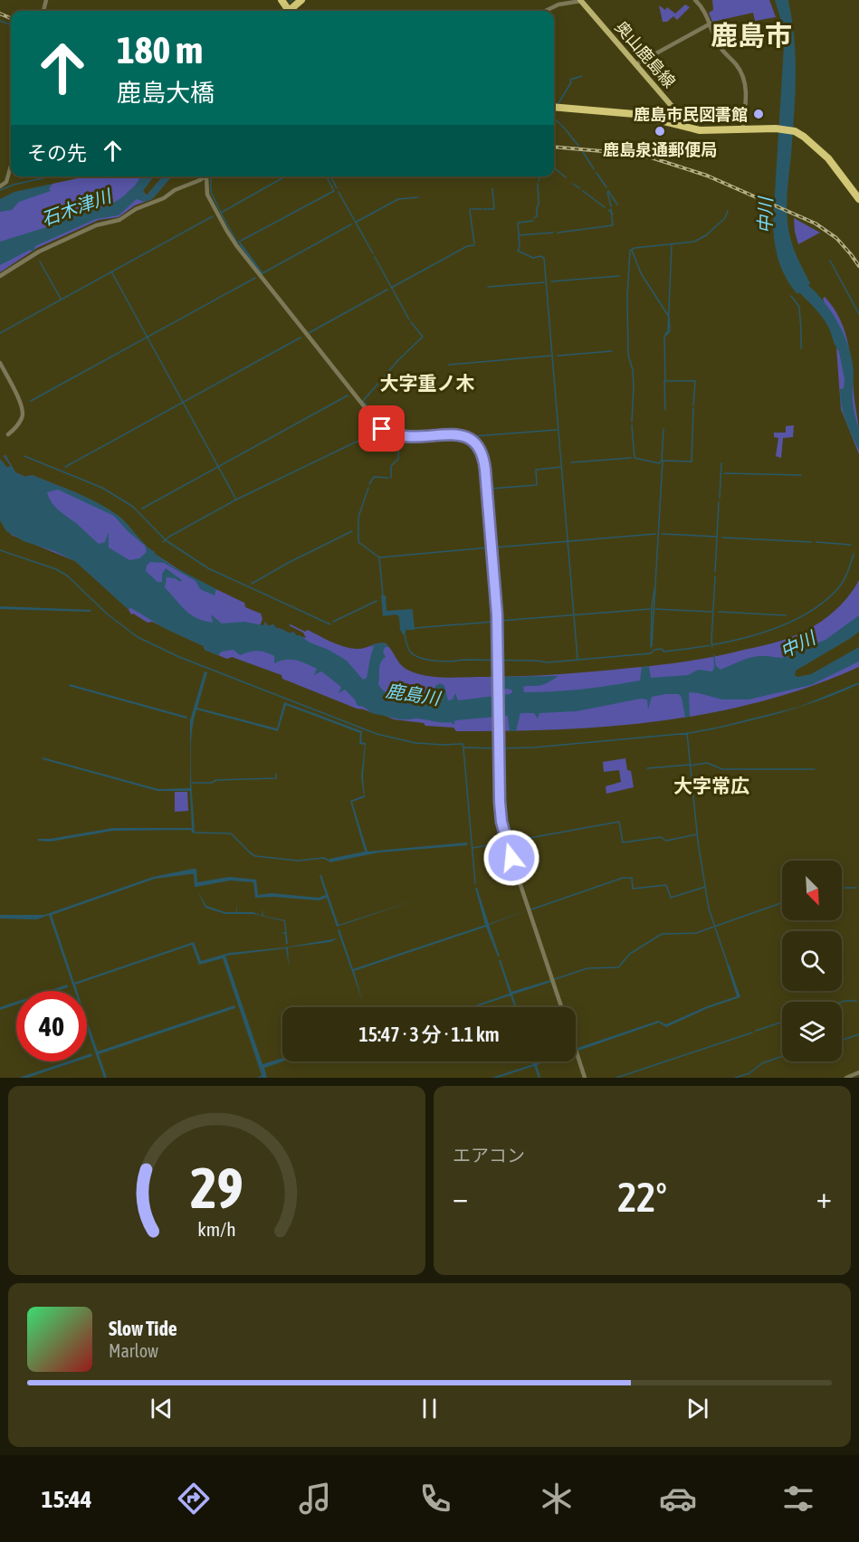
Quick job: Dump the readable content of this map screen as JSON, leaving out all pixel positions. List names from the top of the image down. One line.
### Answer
{"streets":{"main road":["奥山鹿島線"]},"districts":["鹿島市","大字重ノ木","大字常広"],"water":["石木津川","中川","鹿島川"],"places":["鹿島市民図書館","鹿島泉通郵便局"],"north":"bottom right","page":{"turn":["180 m","鹿島大橋"],"then":"その先","limit":"40","trip":"15:47 · 3 分 · 1.1 km","tile":"エアコン","heat":["−","22°","+"],"song":["Slow Tide","Marlow"],"tabs":"15:44","gauge":["29","km/h"]}}
